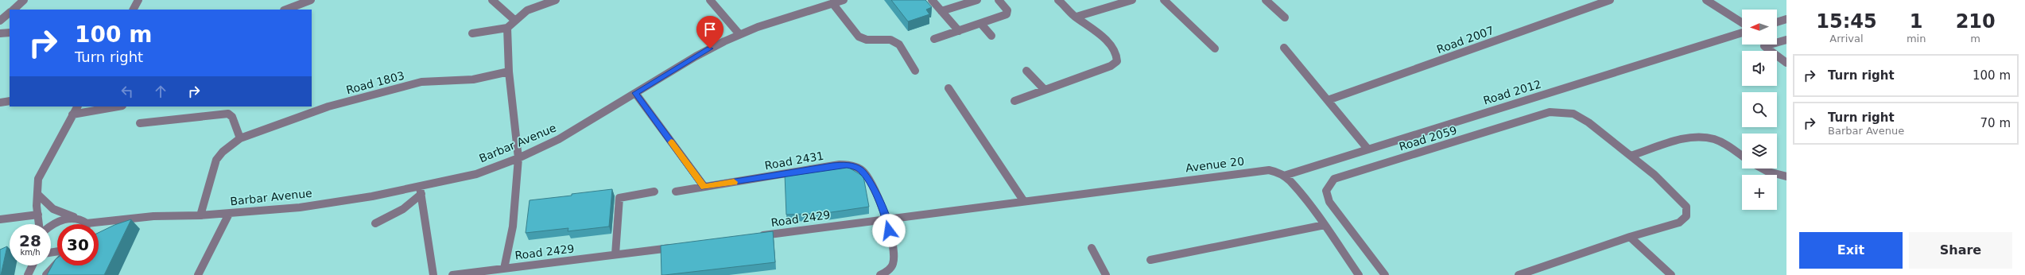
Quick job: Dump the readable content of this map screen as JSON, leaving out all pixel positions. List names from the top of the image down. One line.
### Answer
{"streets":{"street":["Road 2007","Road 1803","Road 2012","Road 2059","Barbar Avenue","Road 2431","Avenue 20","Road 2429"]},"crossings":[["Road 1803","Barbar Avenue"],["Road 2012","Avenue 20"],["Barbar Avenue","Road 2429"],["Road 2431","Road 2429"],["Avenue 20","Road 2429"]],"north":"left","page":{"eta":["15:45","Arrival","1","min","210","m"],"map_buttons":"+","turn":["100 m","Turn right"],"list":[{"name":"Turn right","value":"100 m"},{"name":"Turn right","note":"Barbar Avenue","value":"70 m"}],"speed":"28 km/h","limit":"30","buttons":["Exit","Share"]}}
